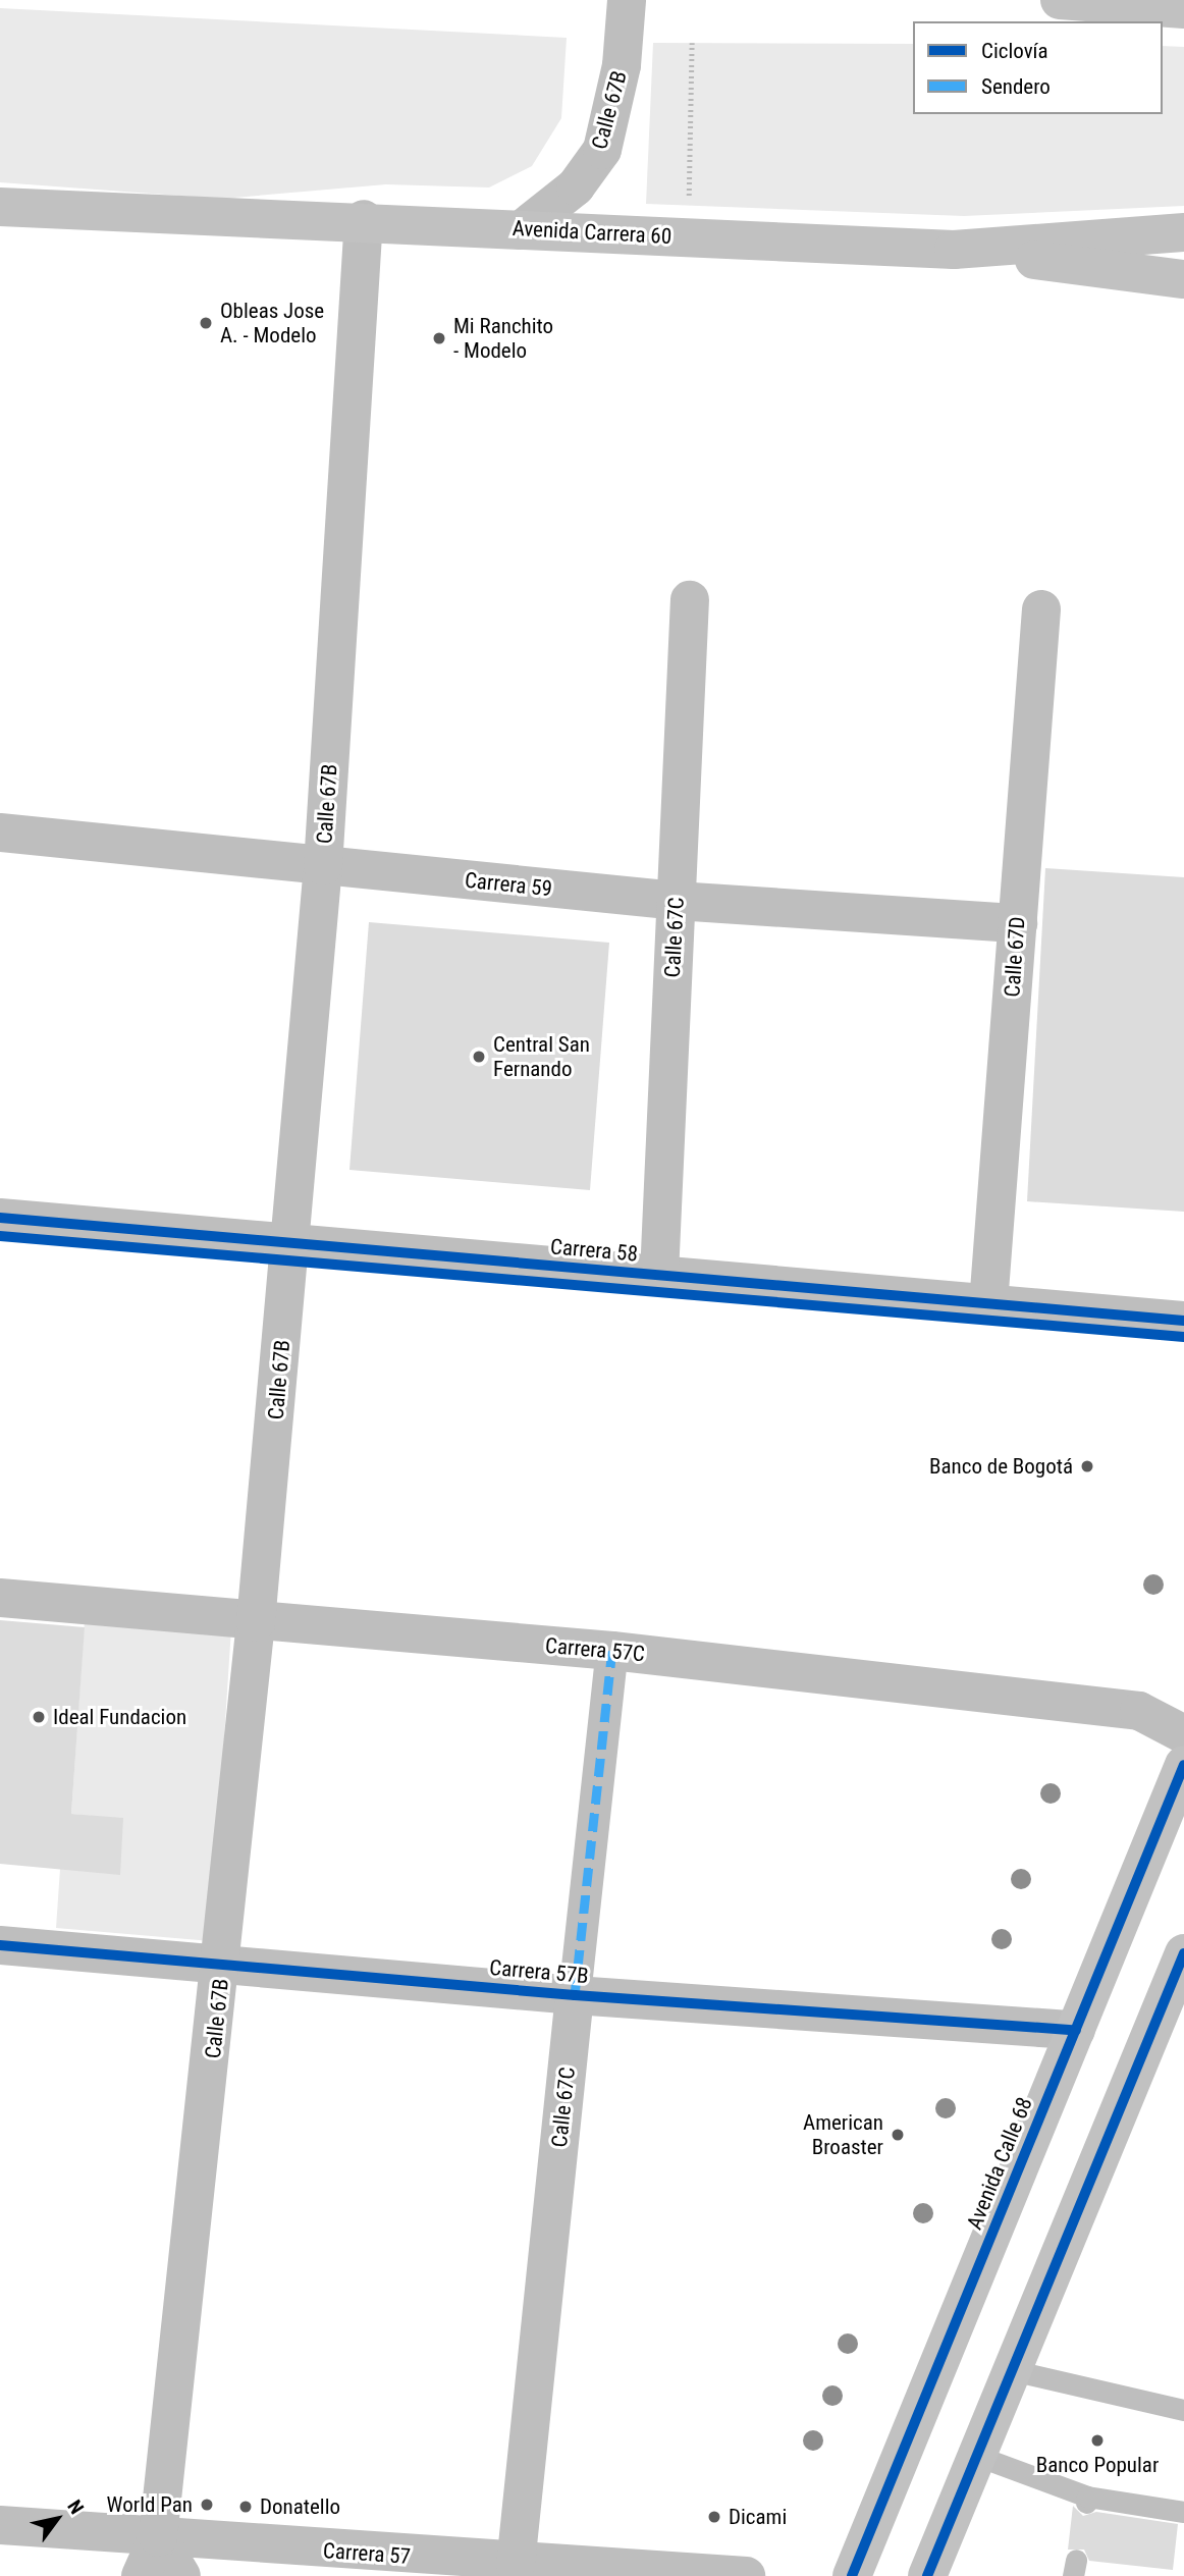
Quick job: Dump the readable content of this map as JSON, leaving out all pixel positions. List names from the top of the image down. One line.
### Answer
{"streets":{"main road":["Avenida Carrera 60","Avenida Calle 68"],"street":["Calle 67B","Carrera 59","Calle 67C","Calle 67D","Carrera 58","Carrera 57C","Carrera 57B","Carrera 57"]},"crossings":[["Calle 67B","Avenida Carrera 60"],["Calle 67B","Carrera 59"],["Calle 67B","Carrera 58"],["Calle 67B","Carrera 57C"],["Calle 67B","Carrera 57B"],["Calle 67B","Carrera 57"],["Carrera 59","Calle 67C"],["Carrera 59","Calle 67D"],["Calle 67C","Carrera 58"],["Calle 67C","Carrera 57C"],["Calle 67C","Carrera 57B"],["Calle 67C","Carrera 57"],["Calle 67D","Carrera 58"],["Carrera 57B","Avenida Calle 68"]],"places":["Obleas Jose A. - Modelo","Mi Ranchito - Modelo","Central San Fernando","Banco de Bogotá","Ideal Fundacion","American Broaster","Banco Popular","World Pan","Donatello","Dicami"],"legend":["Ciclovía","Sendero"],"north":"top right"}
